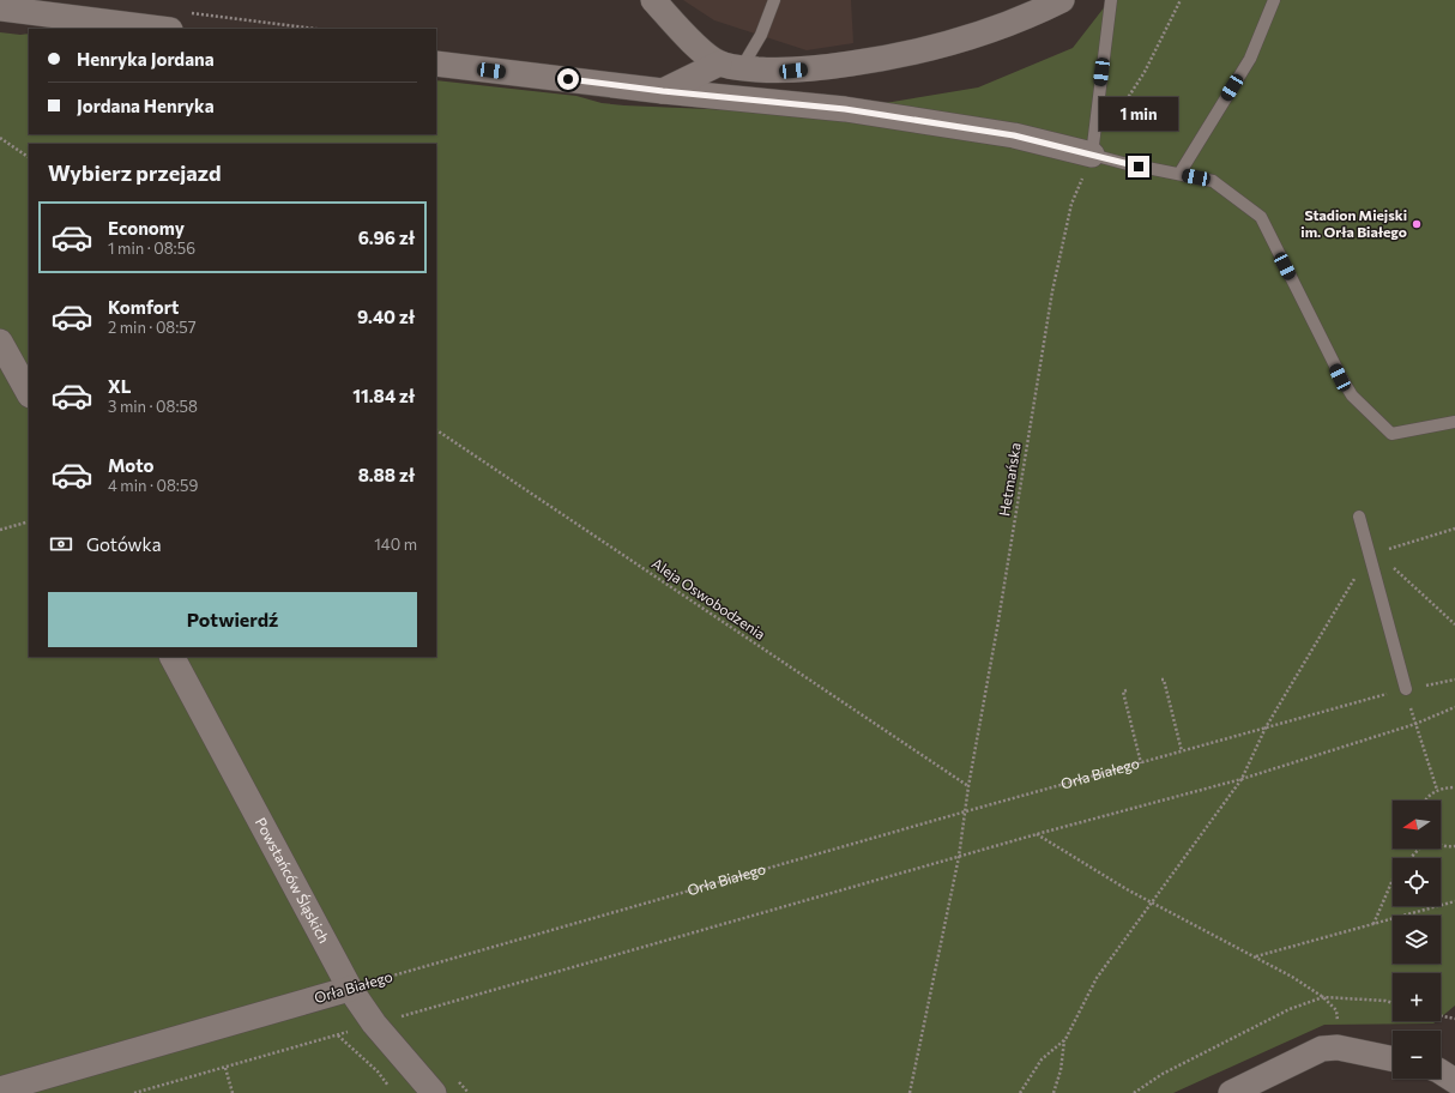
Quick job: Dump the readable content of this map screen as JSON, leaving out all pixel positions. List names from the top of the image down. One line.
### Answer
{"streets":{"street":["Orła Białego","Powstańców Śląskich"],"path":["Hetmańska","Aleja Oswobodzenia"]},"crossings":[["Hetmańska","Aleja Oswobodzenia"],["Hetmańska","Orła Białego"],["Orła Białego","Powstańców Śląskich"]],"places":["Stadion Miejski im. Orła Białego"],"north":"left","page":{"banner":["Henryka Jordana","Jordana Henryka"],"bubble":"1 min","heading":"Wybierz przejazd","list":[{"name":"Economy","note":"1 min · 08:56","value":"6.96 zł"},{"name":"Komfort","note":"2 min · 08:57","value":"9.40 zł"},{"name":"XL","note":"3 min · 08:58","value":"11.84 zł"},{"name":"Moto","note":"4 min · 08:59","value":"8.88 zł"}],"pay":["Gotówka","140 m"],"buttons":"Potwierdź","map_buttons":["+","−"]}}
